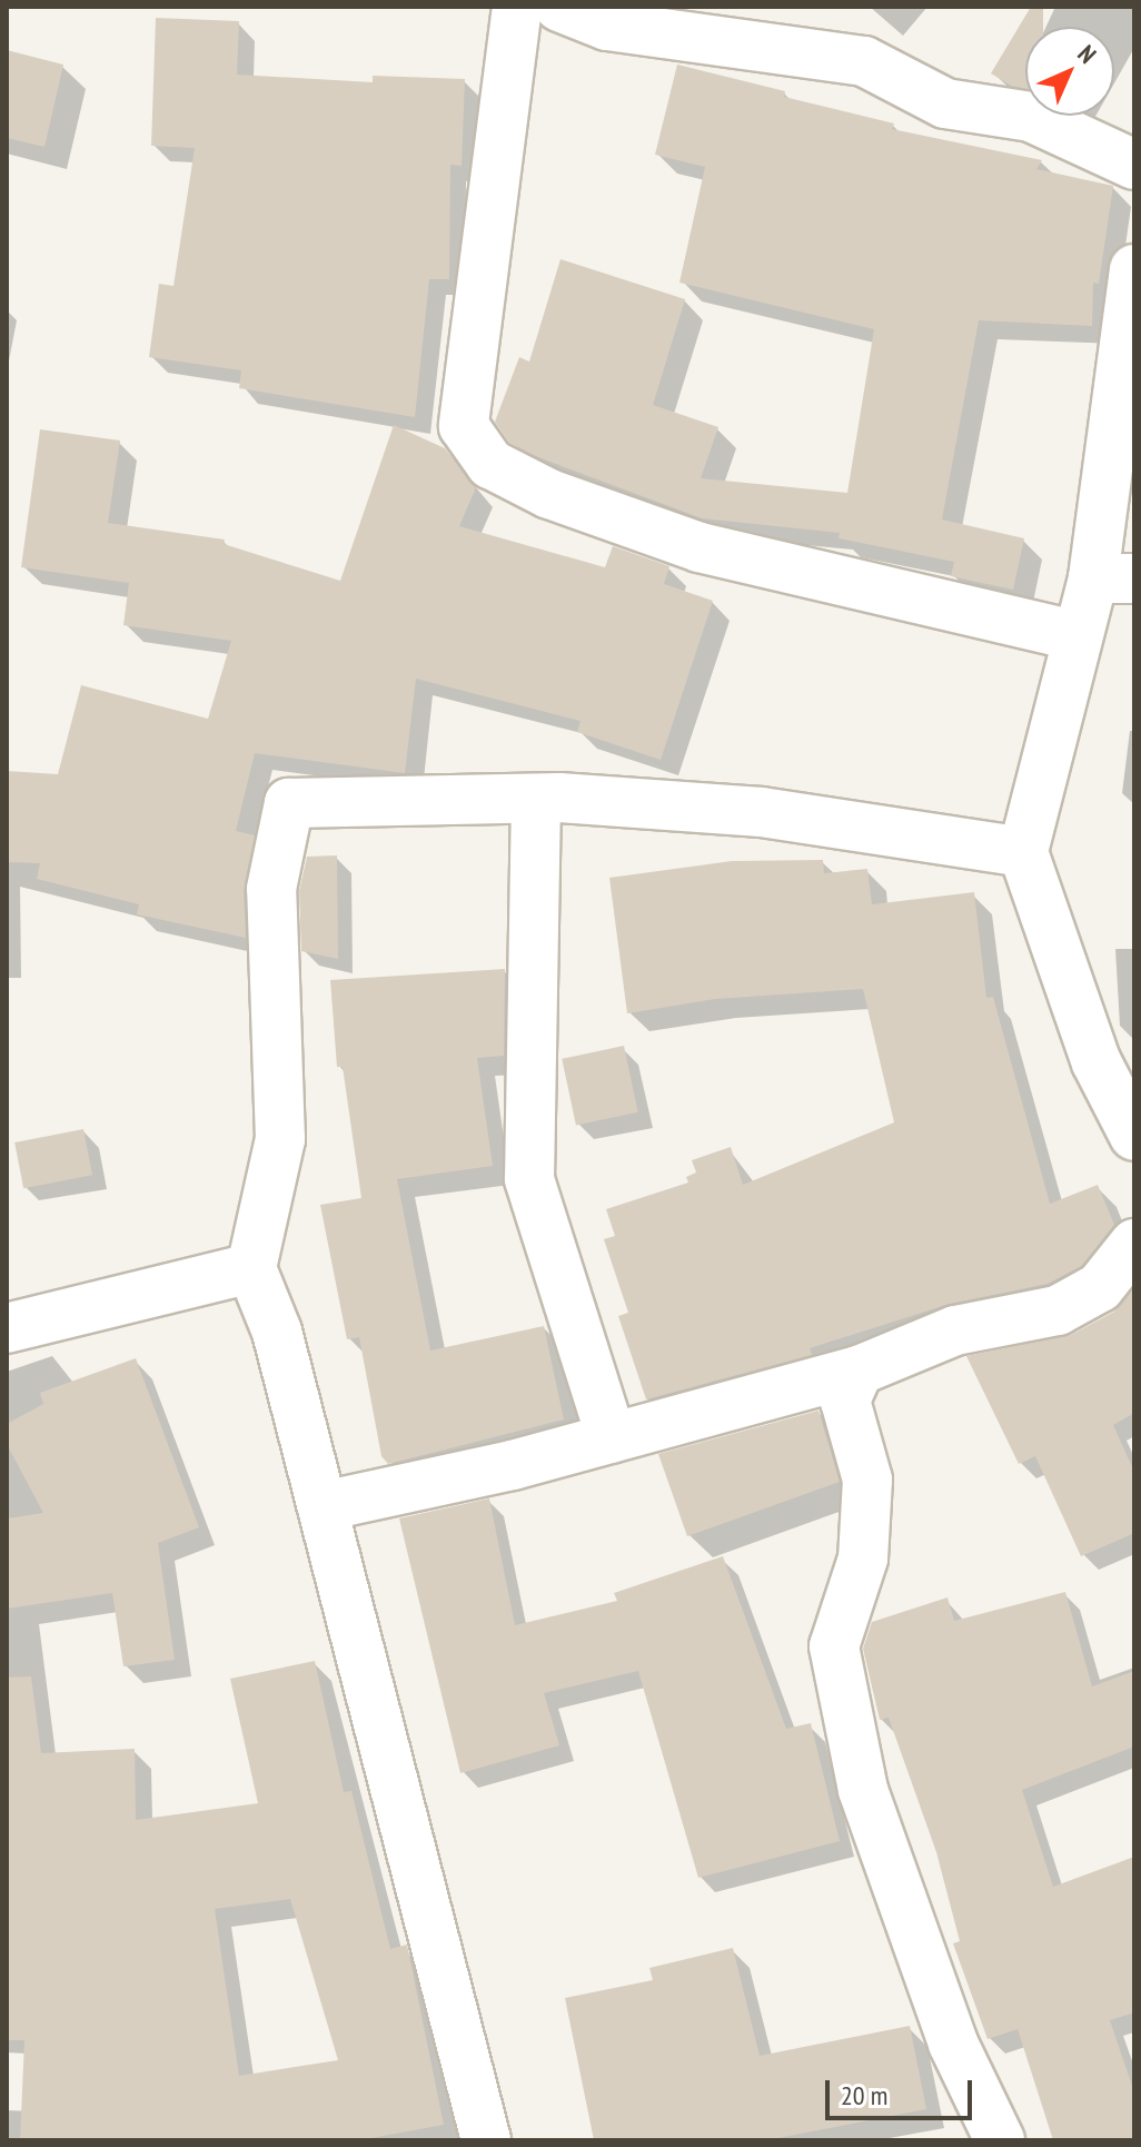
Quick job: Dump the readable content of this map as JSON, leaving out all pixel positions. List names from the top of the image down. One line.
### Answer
{"scale_bar":"20 m","north":"top right"}
